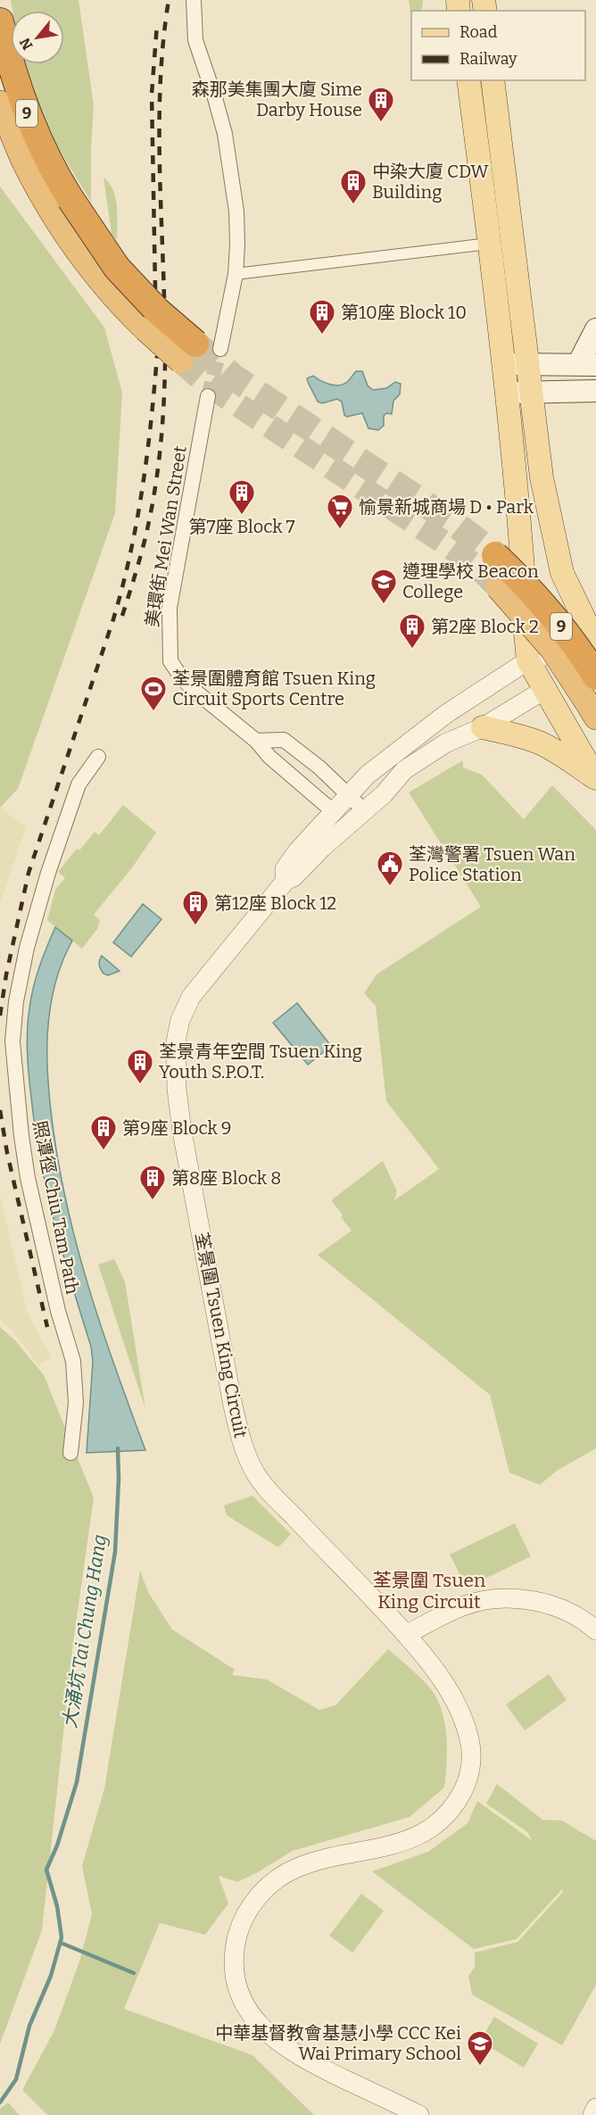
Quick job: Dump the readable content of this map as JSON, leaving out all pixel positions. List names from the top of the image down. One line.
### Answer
{"streets":{"highway":["9"],"street":["美環街 Mei Wan Street","照潭徑 Chiu Tam Path","荃景圍 Tsuen King Circuit"]},"crossings":[["美環街 Mei Wan Street","荃景圍 Tsuen King Circuit"]],"districts":["荃景圍 Tsuen King Circuit"],"water":["大涌坑 Tai Chung Hang"],"places":{"building":["森那美集團大廈 Sime Darby House","中染大廈 CDW Building","第10座 Block 10","第7座 Block 7","第2座 Block 2","第12座 Block 12","荃景青年空間 Tsuen King Youth S.P.O.T.","第9座 Block 9","第8座 Block 8"],"supermarket":["愉景新城商場 D • Park"],"school or university":["遵理學校 Beacon College","中華基督教會基慧小學 CCC Kei Wai Primary School"],"sports":["荃景圍體育館 Tsuen King Circuit Sports Centre"],"public building":["荃灣警署 Tsuen Wan Police Station"]},"legend":["Road","Railway"],"north":"bottom left"}
